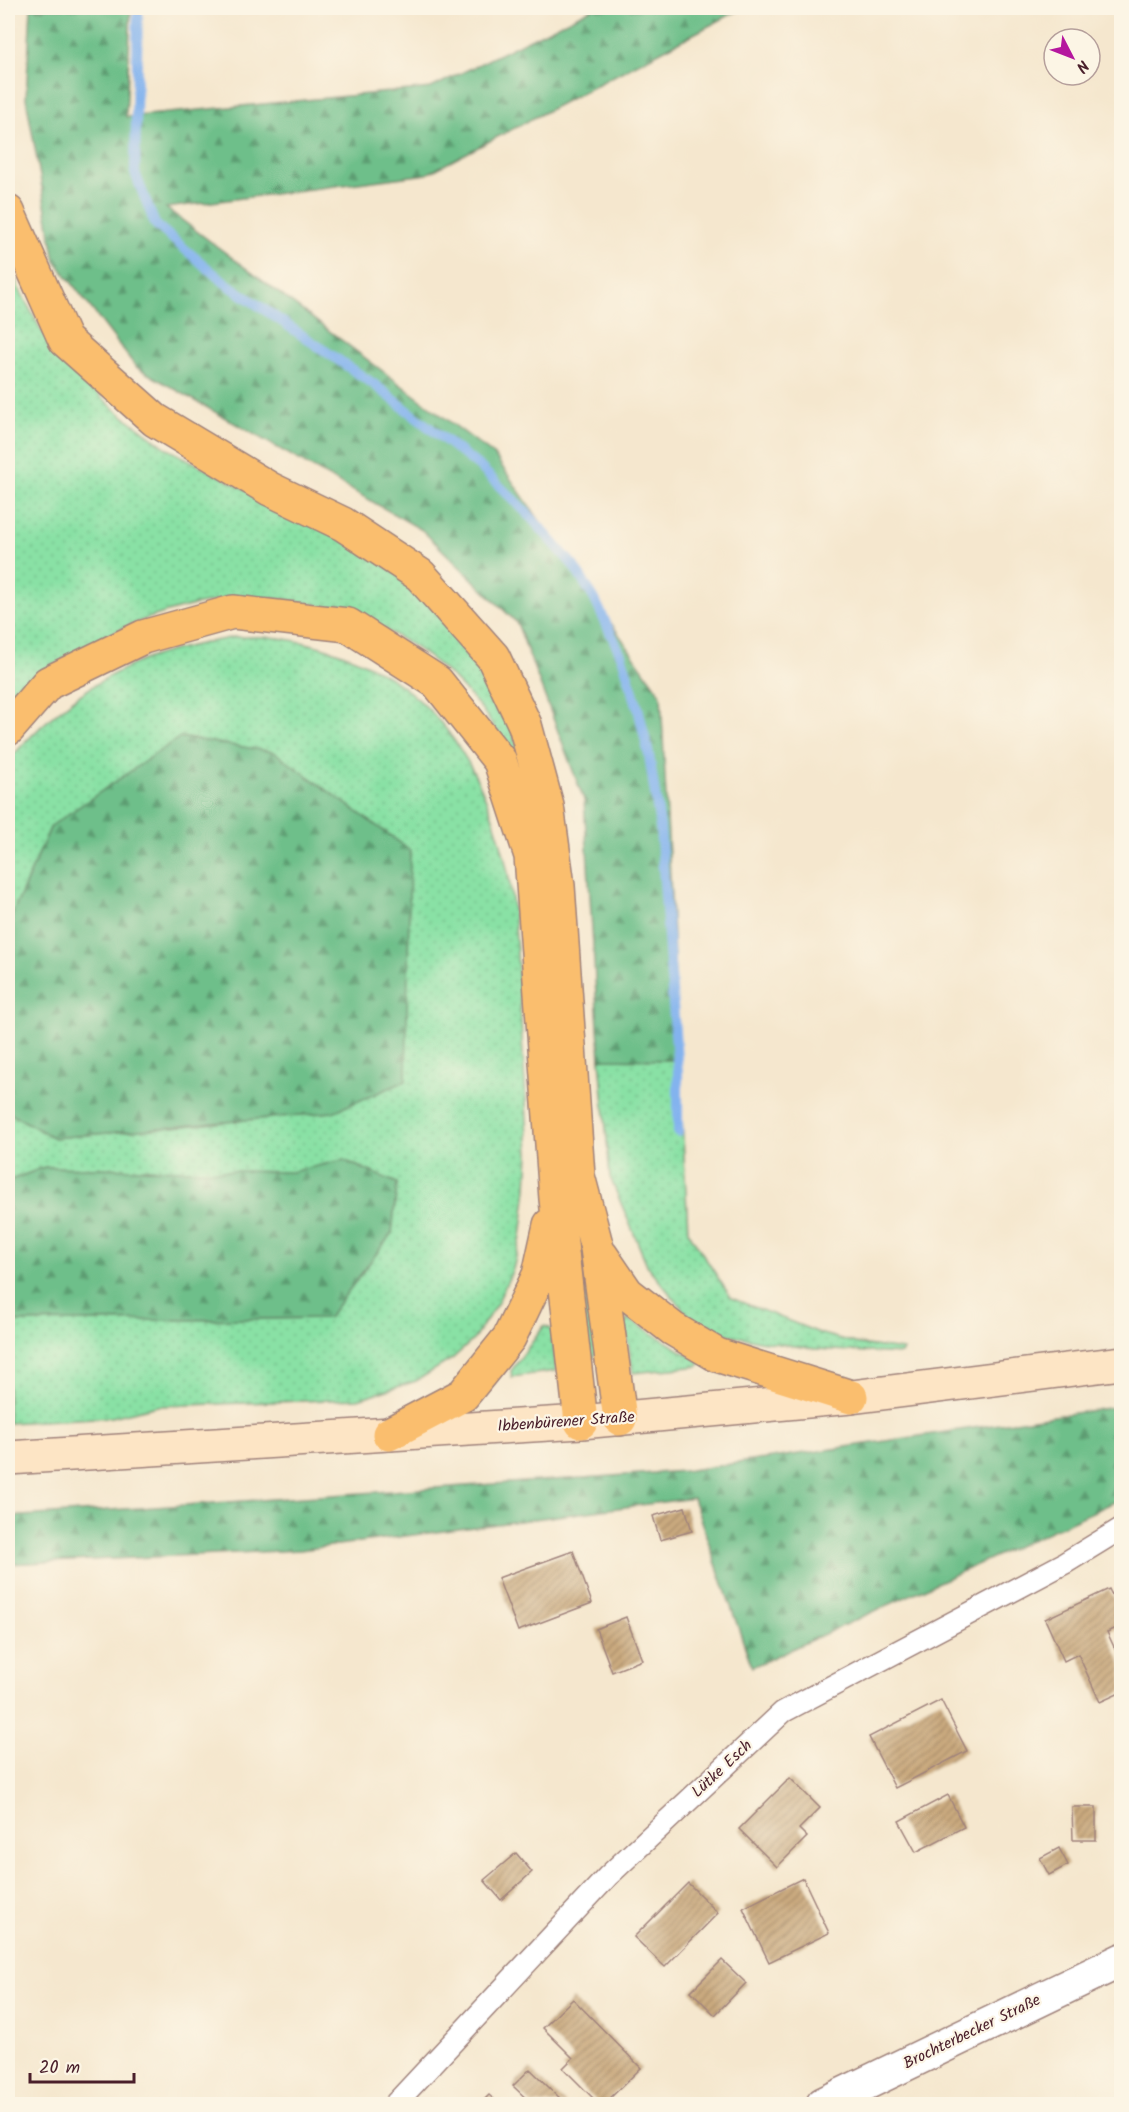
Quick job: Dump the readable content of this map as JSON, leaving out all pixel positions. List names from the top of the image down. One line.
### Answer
{"streets":{"main road":["Ibbenbürener Straße"],"street":["Brochterbecker Straße"],"lane":["Lütke Esch"]},"scale_bar":"20 m","north":"bottom right"}
